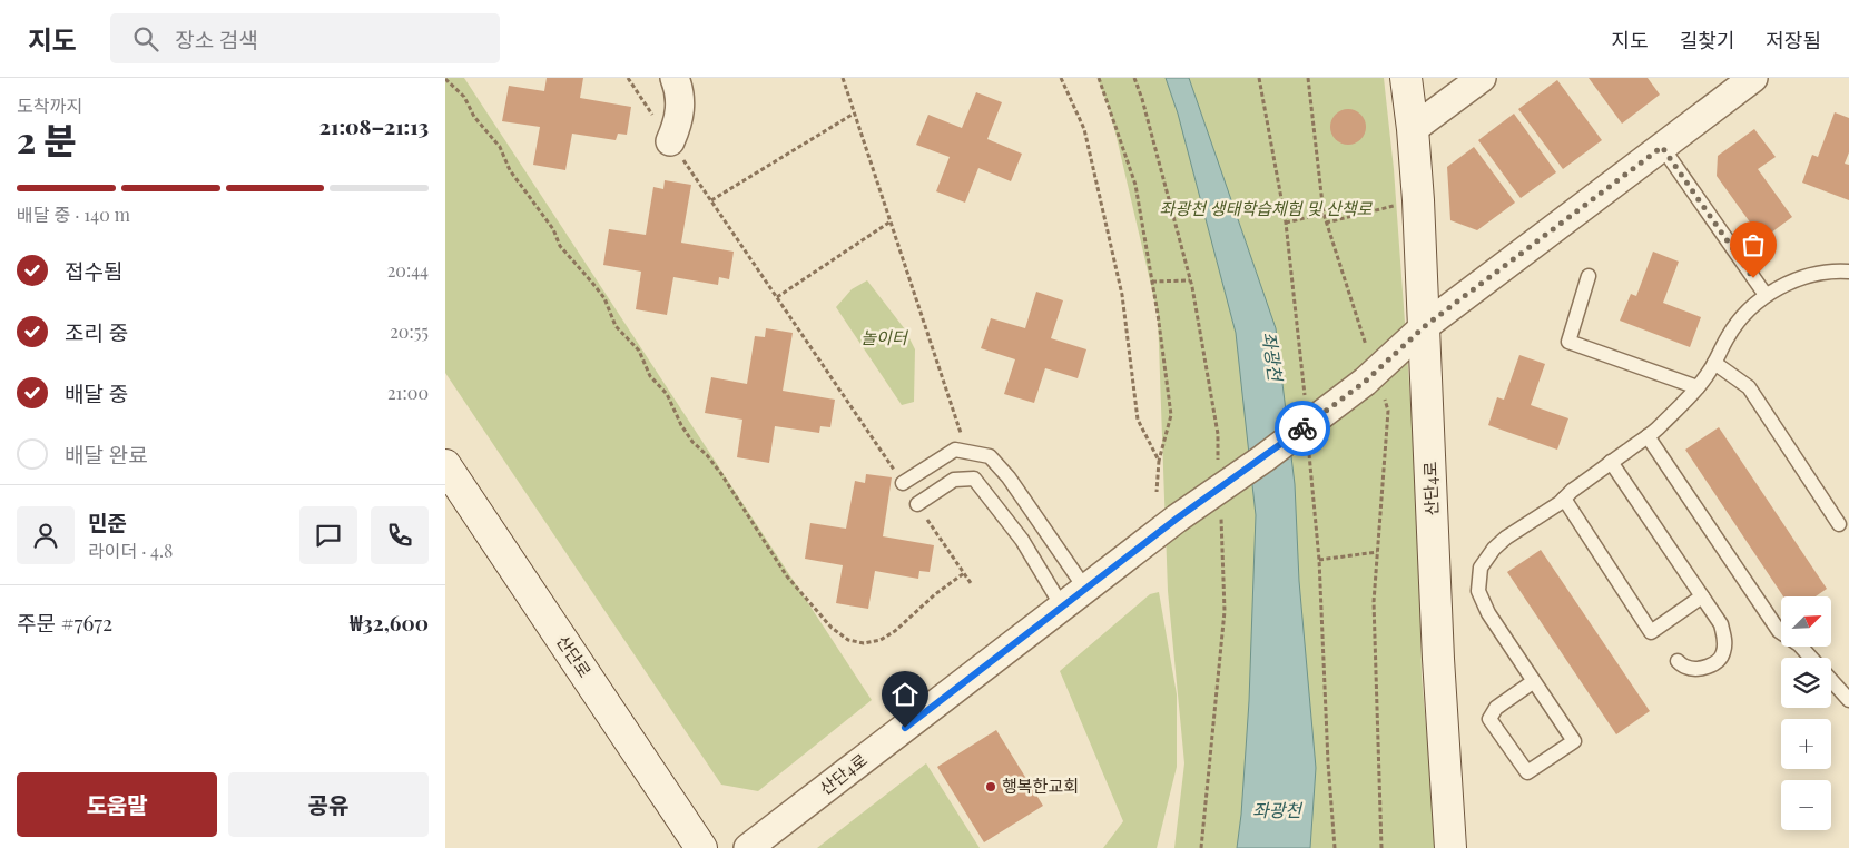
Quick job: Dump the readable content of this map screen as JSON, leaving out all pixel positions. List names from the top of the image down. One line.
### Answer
{"streets":{"street":["산단4로","산단로"]},"water":["좌광천"],"parks":["좌광천 생태학습체험 및 산책로","놀이터"],"places":["행복한교회"],"north":"top right","page":{"header":"지도","search":"장소 검색","nav":["지도","길찾기","저장됨"],"heading":["2 분","도착까지","21:08–21:13"],"panel":["민준","라이더 · 4.8","주문 #7672","₩32,600"],"bar":"배달 중 · 140 m","list":[["접수됨","20:44"],["조리 중","20:55"],["배달 중","21:00"],"배달 완료"],"map_buttons":["+","−"],"buttons":["도움말","공유"]}}
